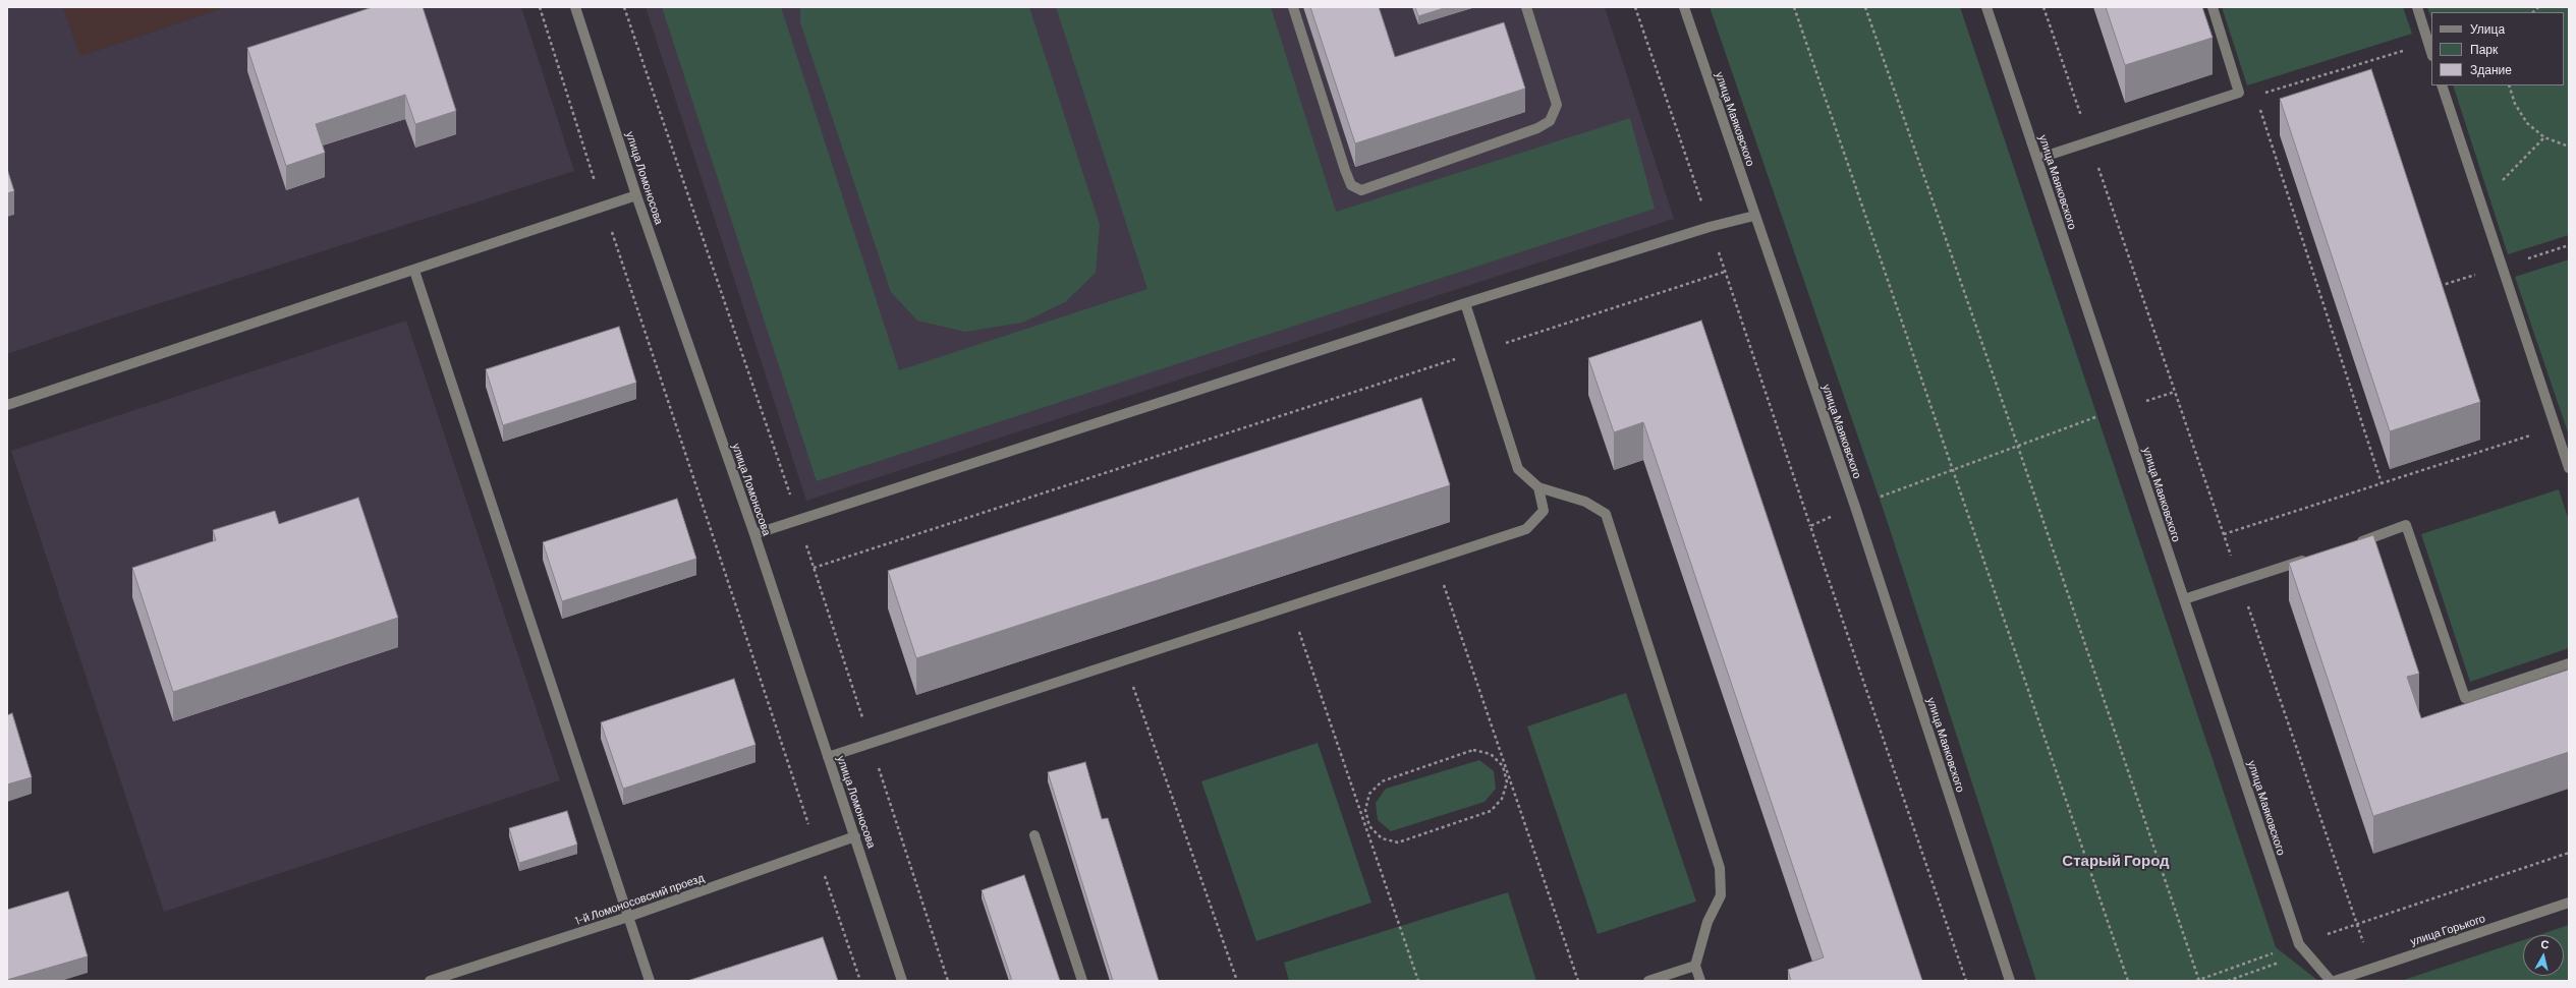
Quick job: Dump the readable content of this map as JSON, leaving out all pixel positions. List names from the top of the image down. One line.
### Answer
{"streets":{"street":["улица Маяковского","улица Ломоносова","1-й Ломоносовский проезд","улица Горького"]},"crossings":[["улица Ломоносова","1-й Ломоносовский проезд"]],"districts":["Старый Город"],"legend":["Улица","Парк","Здание"],"north":"top"}
